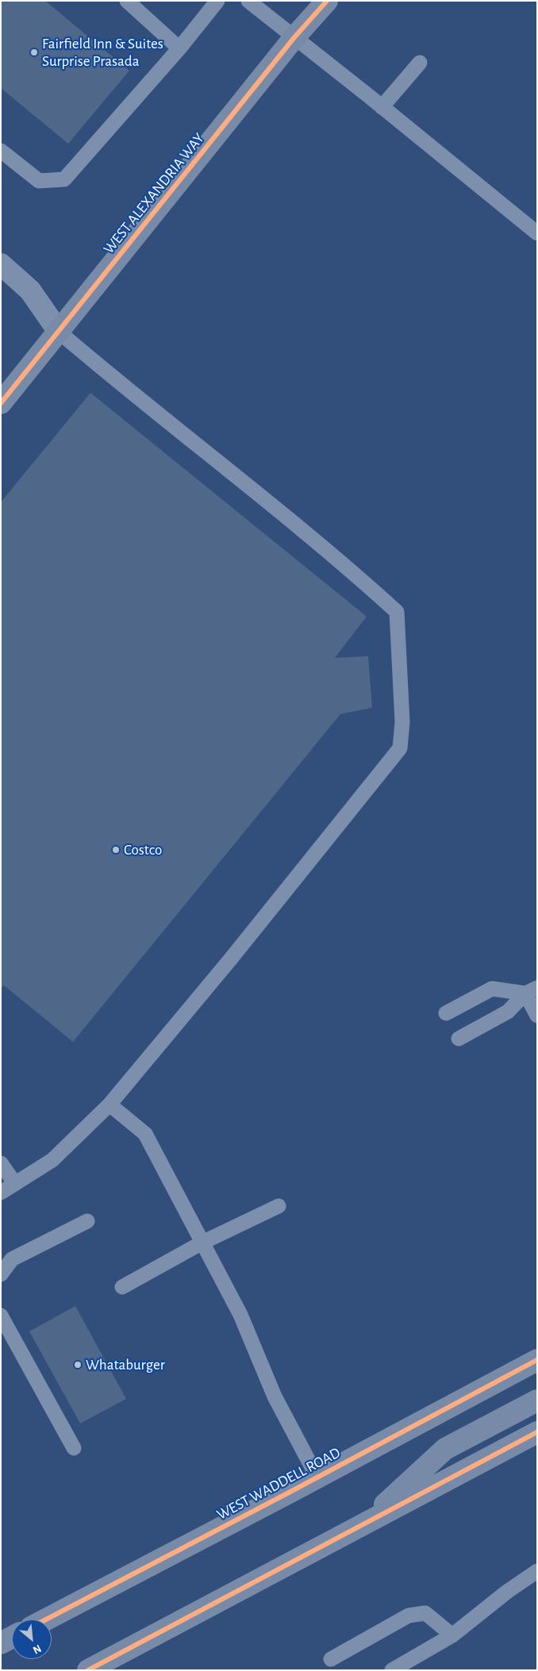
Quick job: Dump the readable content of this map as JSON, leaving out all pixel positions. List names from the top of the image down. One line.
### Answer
{"streets":{"main road":["WEST ALEXANDRIA WAY","WEST WADDELL ROAD"]},"places":["Fairfield Inn & Suites Surprise Prasada","Costco","Whataburger"],"north":"bottom right"}
